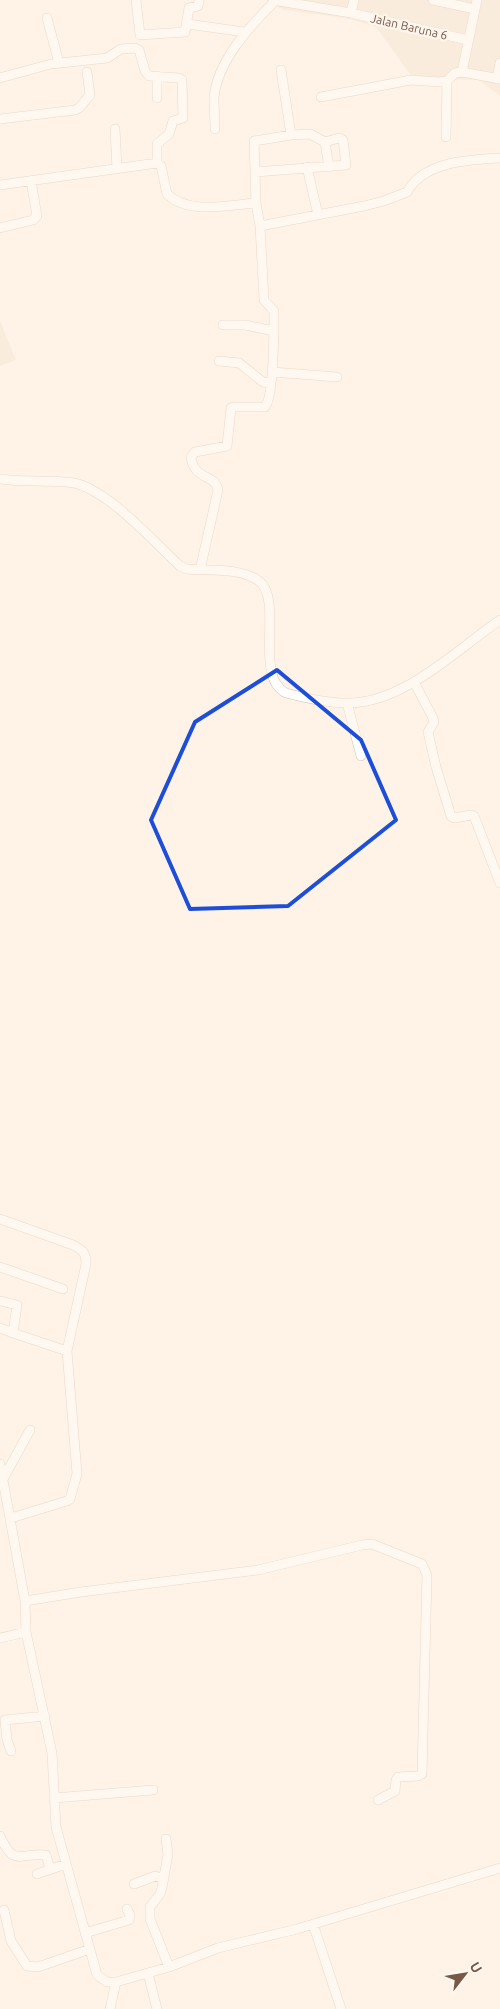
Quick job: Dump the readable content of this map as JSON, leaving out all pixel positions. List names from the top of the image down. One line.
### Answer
{"streets":{"street":["Jalan Baruna 6"]},"north":"top right"}
